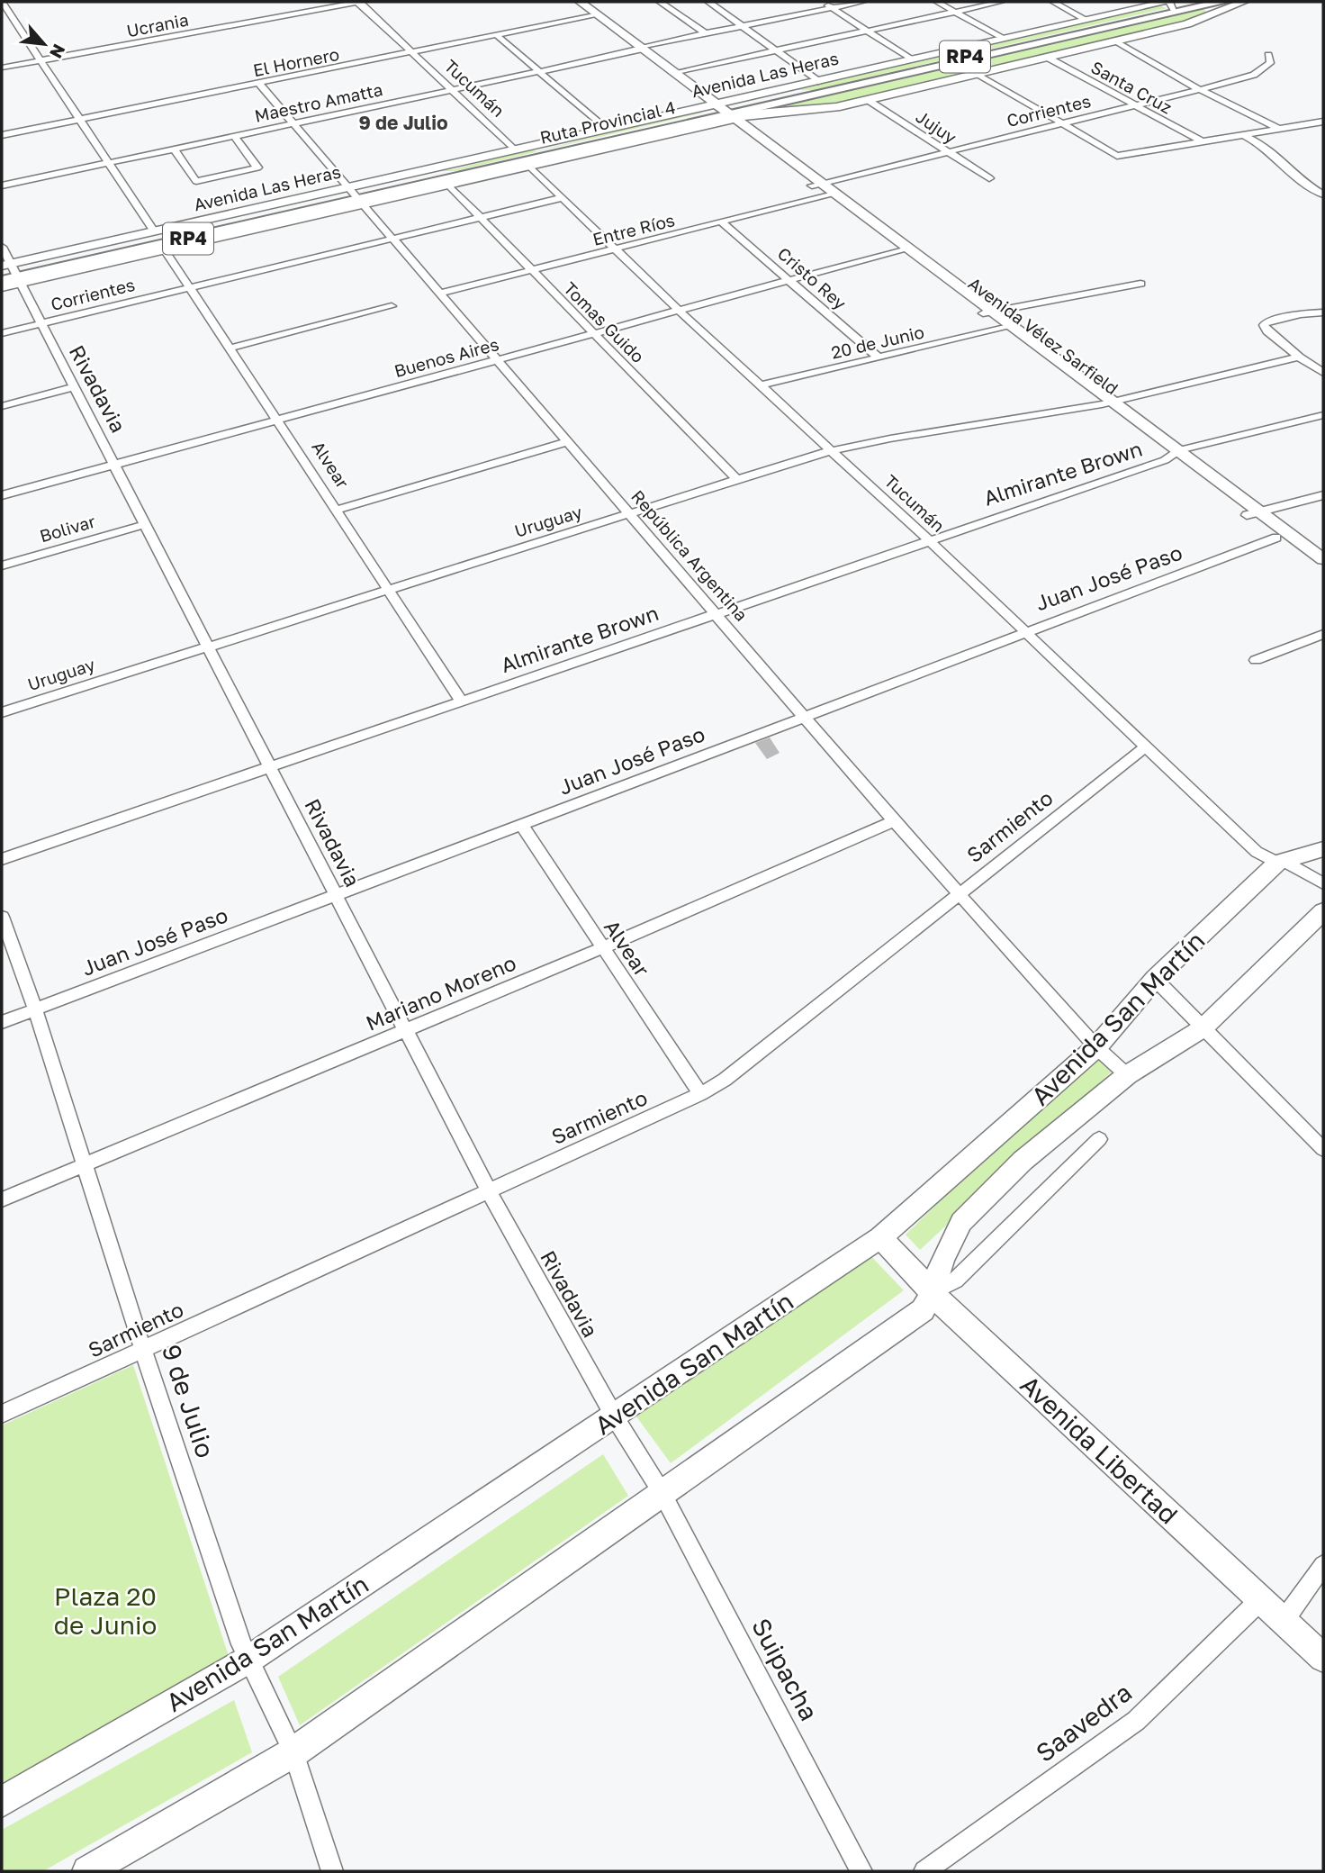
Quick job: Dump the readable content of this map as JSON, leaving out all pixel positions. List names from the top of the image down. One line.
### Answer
{"streets":{"main road":["RP4","Avenida Las Heras","Ruta Provincial 4","Avenida Vélez Sarfield","Avenida San Martín","Avenida Libertad"],"street":["Ucrania","El Hornero","Santa Cruz","Tucumán","Maestro Amatta","Corrientes","Jujuy","Entre Ríos","Cristo Rey","Tomas Guido","20 de Junio","Buenos Aires","Rivadavia","Alvear","Almirante Brown","Uruguay","Bolivar","República Argentina","Juan José Paso","Sarmiento","Mariano Moreno","9 de Julio","Suipacha","Saavedra"]},"crossings":[["Ucrania","El Hornero"],["Ucrania","Tucumán"],["El Hornero","Tucumán"],["El Hornero","Avenida Vélez Sarfield"],["El Hornero","República Argentina"],["Avenida Las Heras","Tucumán"],["Avenida Las Heras","Ruta Provincial 4"],["Avenida Las Heras","Tomas Guido"],["Avenida Las Heras","Avenida Vélez Sarfield"],["Avenida Las Heras","Rivadavia"],["Avenida Las Heras","Alvear"],["Avenida Las Heras","República Argentina"],["Santa Cruz","Corrientes"],["Tucumán","Maestro Amatta"],["Tucumán","Corrientes"],["Tucumán","Entre Ríos"],["Tucumán","20 de Junio"],["Tucumán","Buenos Aires"],["Tucumán","Almirante Brown"],["Tucumán","Uruguay"],["Tucumán","Juan José Paso"],["Tucumán","Sarmiento"],["Tucumán","Avenida San Martín"],["Maestro Amatta","Avenida Vélez Sarfield"],["Maestro Amatta","República Argentina"],["Corrientes","Jujuy"],["Corrientes","Entre Ríos"],["Corrientes","Tomas Guido"],["Corrientes","Avenida Vélez Sarfield"],["Corrientes","Rivadavia"],["Corrientes","Alvear"],["Corrientes","República Argentina"],["Ruta Provincial 4","Tomas Guido"],["Ruta Provincial 4","Avenida Vélez Sarfield"],["Ruta Provincial 4","Rivadavia"],["Ruta Provincial 4","República Argentina"],["Entre Ríos","Cristo Rey"],["Entre Ríos","Tomas Guido"],["Entre Ríos","Avenida Vélez Sarfield"],["Entre Ríos","República Argentina"],["Cristo Rey","20 de Junio"],["Cristo Rey","Buenos Aires"],["Tomas Guido","Buenos Aires"],["Tomas Guido","Uruguay"],["Avenida Vélez Sarfield","20 de Junio"],["Avenida Vélez Sarfield","Buenos Aires"],["Avenida Vélez Sarfield","Almirante Brown"],["Avenida Vélez Sarfield","Uruguay"],["Avenida Vélez Sarfield","Juan José Paso"],["Buenos Aires","Rivadavia"],["Buenos Aires","Alvear"],["Buenos Aires","República Argentina"],["Rivadavia","Almirante Brown"],["Rivadavia","Uruguay"],["Rivadavia","Bolivar"],["Rivadavia","Juan José Paso"],["Rivadavia","Sarmiento"],["Rivadavia","Mariano Moreno"],["Rivadavia","Avenida San Martín"],["Rivadavia","Suipacha"],["Alvear","Almirante Brown"],["Alvear","Uruguay"],["Alvear","Juan José Paso"],["Alvear","Sarmiento"],["Alvear","Mariano Moreno"],["Almirante Brown","República Argentina"],["Uruguay","República Argentina"],["República Argentina","Juan José Paso"],["República Argentina","Sarmiento"],["República Argentina","Mariano Moreno"],["República Argentina","Avenida San Martín"],["Juan José Paso","9 de Julio"],["Sarmiento","9 de Julio"],["Mariano Moreno","9 de Julio"],["Avenida San Martín","9 de Julio"],["Avenida San Martín","Avenida Libertad"],["Avenida San Martín","Suipacha"],["Avenida Libertad","Saavedra"]],"districts":["9 de Julio"],"parks":["Plaza 20 de Junio"],"north":"bottom right"}
